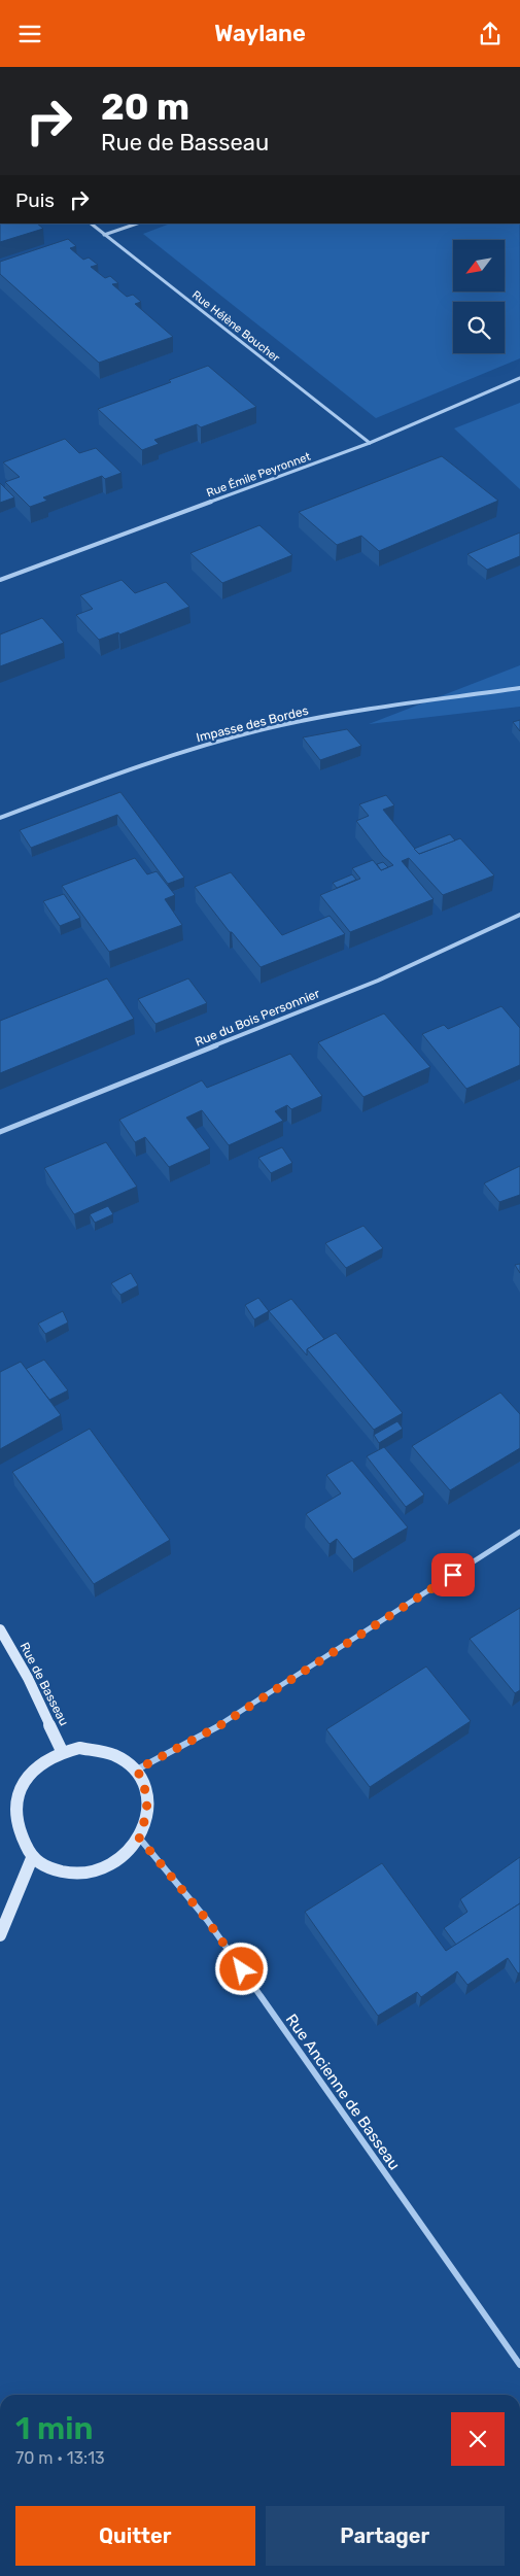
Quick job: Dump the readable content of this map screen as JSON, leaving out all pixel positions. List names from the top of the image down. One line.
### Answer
{"streets":{"street":["Rue Hélène Boucher","Rue Émile Peyronnet","Impasse des Bordes","Rue du Bois Personnier","Rue de Basseau","Rue Ancienne de Basseau"]},"crossings":[["Rue Hélène Boucher","Rue Émile Peyronnet"],["Rue de Basseau","Rue Ancienne de Basseau"]],"north":"bottom left","page":{"header":"Waylane","turn":["20 m","Rue de Basseau"],"then":"Puis","heading":["1 min","70 m · 13:13"],"buttons":["Quitter","Partager"]}}
